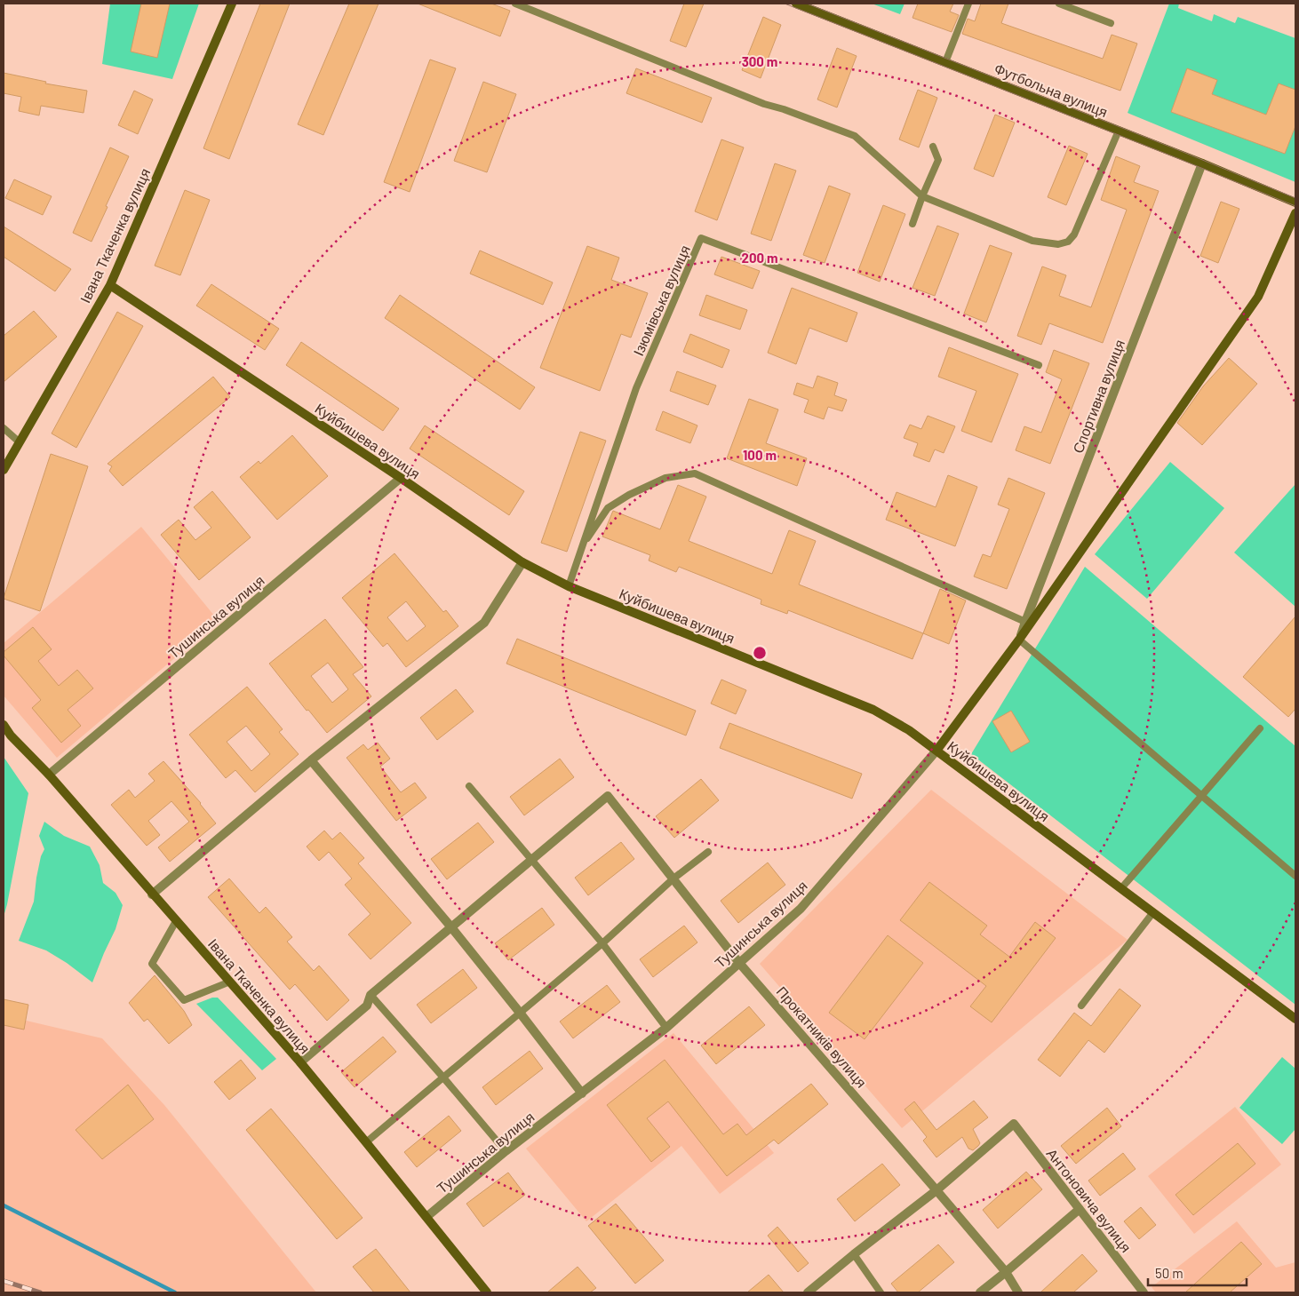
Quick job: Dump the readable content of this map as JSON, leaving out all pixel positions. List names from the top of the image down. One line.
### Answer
{"streets":{"main road":["Футбольна вулиця","Івана Ткаченка вулиця","Спортивна вулиця","Куйбишева вулиця"],"street":["Тушинська вулиця","Прокатників вулиця","Антоновича вулиця"],"lane":["Ізюмівська вулиця"]},"crossings":[["Футбольна вулиця","Спортивна вулиця"],["Івана Ткаченка вулиця","Куйбишева вулиця"],["Івана Ткаченка вулиця","Тушинська вулиця"],["Ізюмівська вулиця","Куйбишева вулиця"],["Спортивна вулиця","Куйбишева вулиця"],["Спортивна вулиця","Тушинська вулиця"],["Куйбишева вулиця","Тушинська вулиця"],["Тушинська вулиця","Прокатників вулиця"],["Прокатників вулиця","Антоновича вулиця"]],"scale_bar":"50 m","rings":["300 m","200 m","100 m"]}
